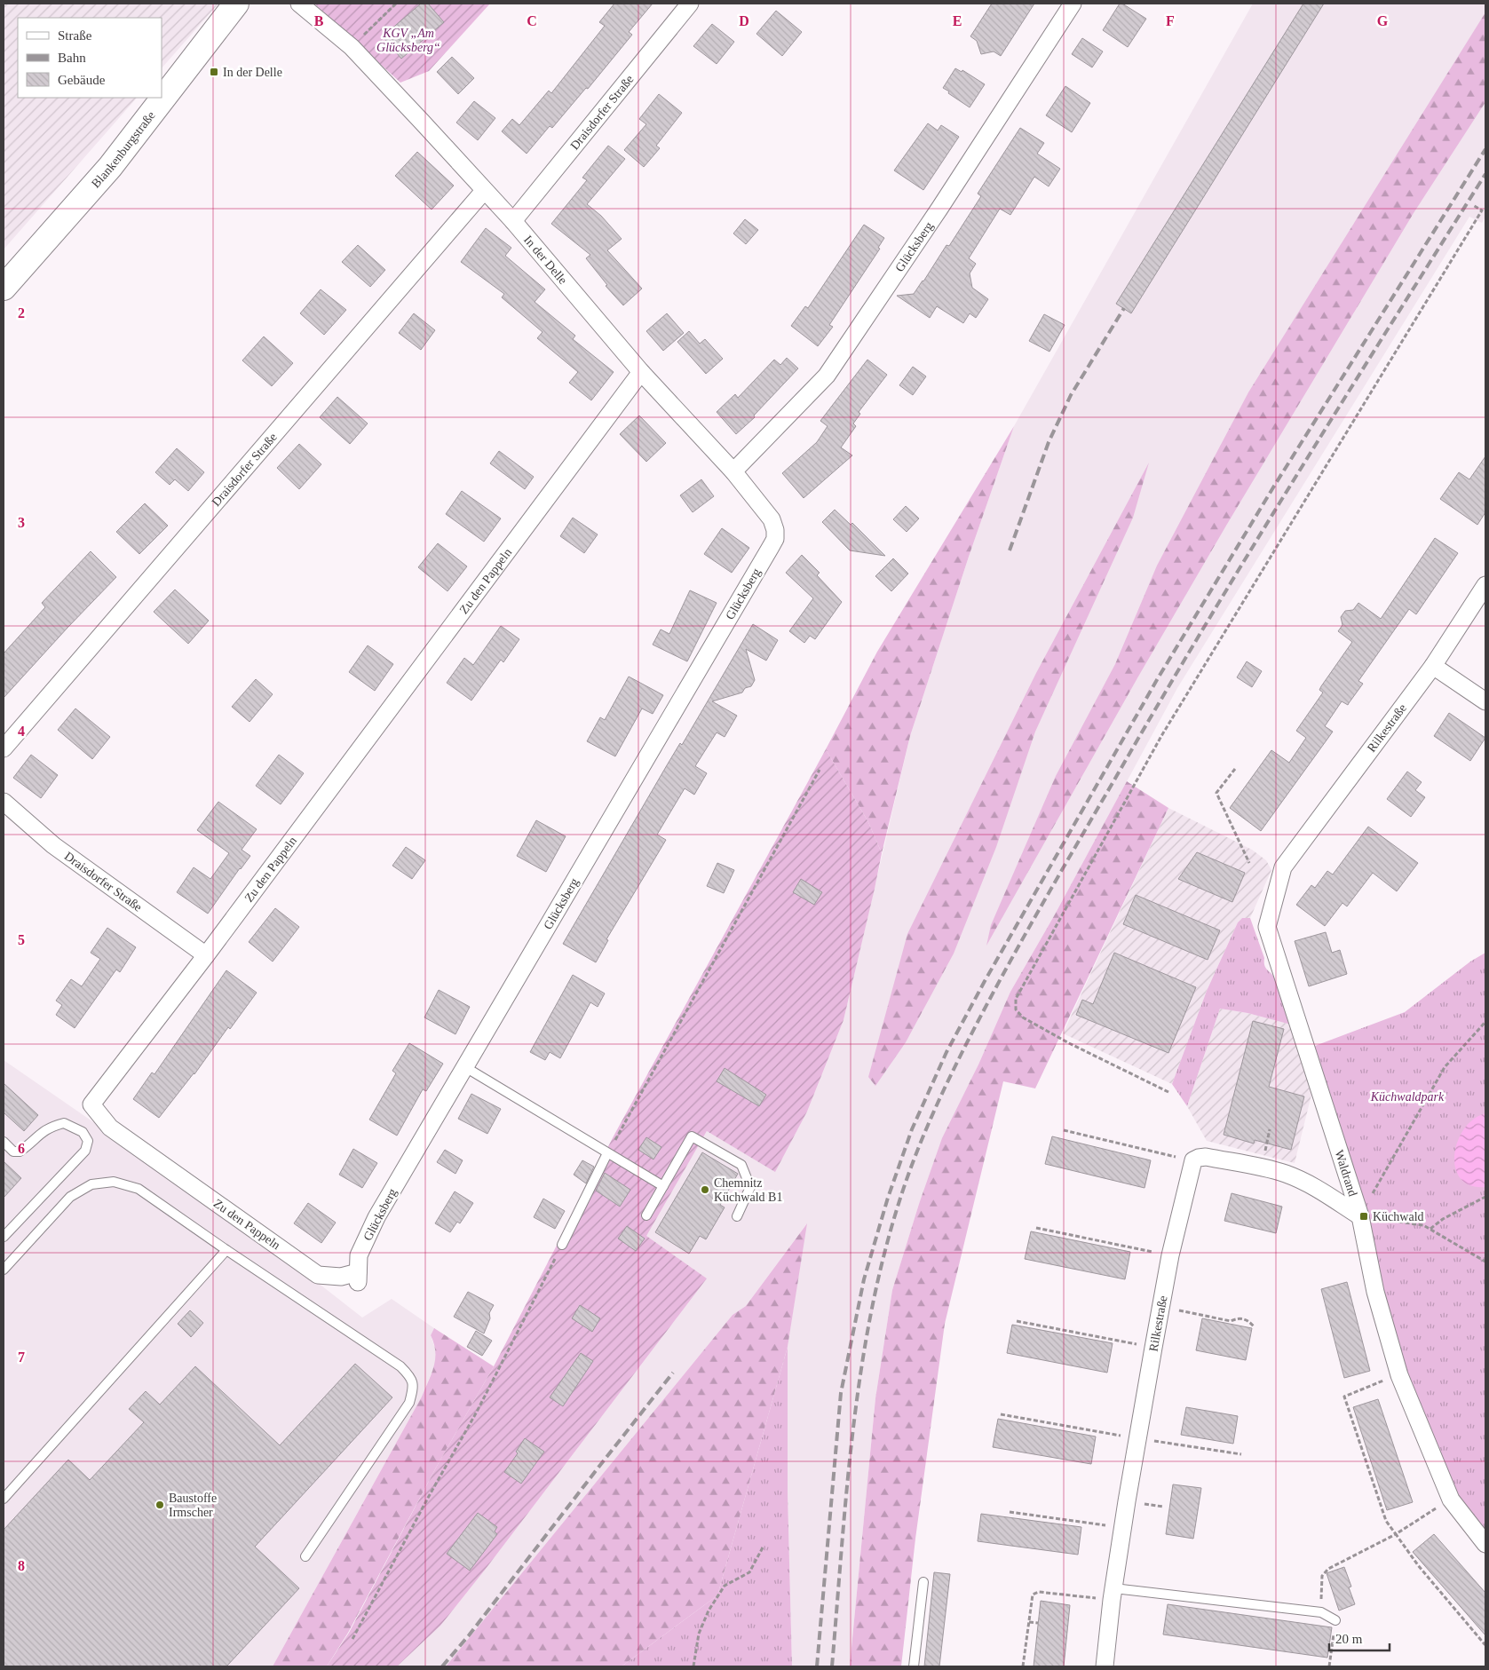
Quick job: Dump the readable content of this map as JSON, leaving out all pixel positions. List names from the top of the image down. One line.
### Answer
{"streets":{"main road":["Blankenburgstraße"],"street":["Draisdorfer Straße","Glücksberg","In der Delle","Zu den Pappeln","Rilkestraße","Waldrand"]},"crossings":[["Draisdorfer Straße","In der Delle"],["Draisdorfer Straße","Zu den Pappeln"],["Glücksberg","In der Delle"],["Glücksberg","Zu den Pappeln"],["In der Delle","Zu den Pappeln"],["Rilkestraße","Waldrand"]],"parks":["KGV „Am Glücksberg“","Küchwaldpark"],"places":{"transit":["In der Delle","Küchwald"],"other":["Chemnitz Küchwald B1","Baustoffe Irmscher"]},"legend":["Straße","Bahn","Gebäude"],"scale_bar":"20 m","grid":{"columns":["B","C","D","E","F","G"],"rows":["2","3","4","5","6","7","8"]}}
